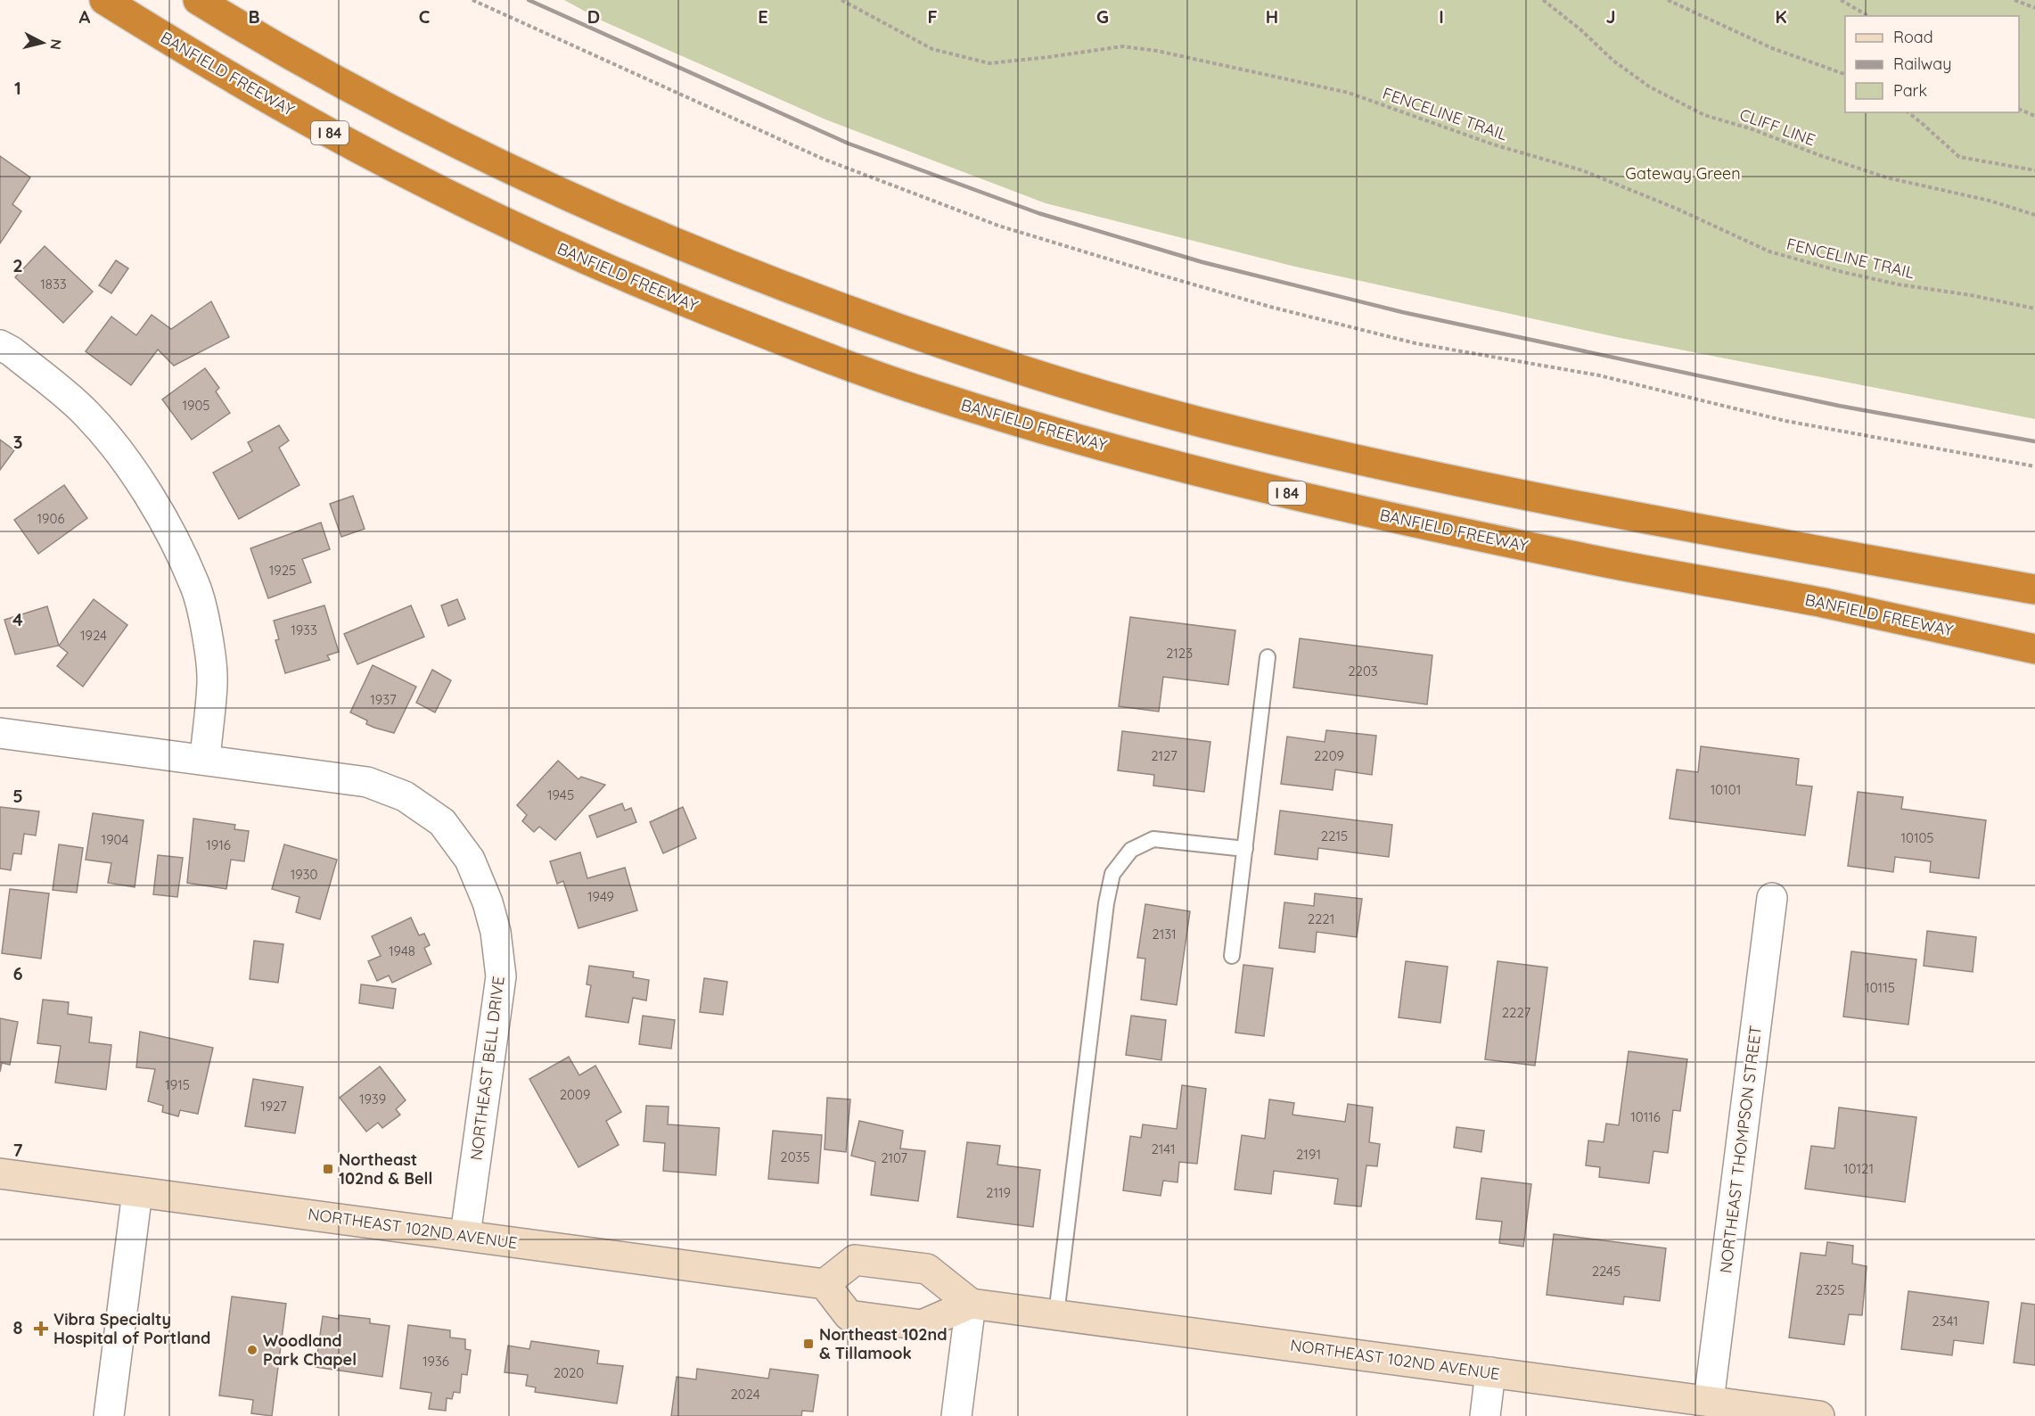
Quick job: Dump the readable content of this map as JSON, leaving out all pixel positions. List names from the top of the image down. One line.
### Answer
{"streets":{"highway":["BANFIELD FREEWAY","I 84"],"main road":["NORTHEAST 102ND AVENUE"],"street":["NORTHEAST BELL DRIVE","NORTHEAST THOMPSON STREET"],"path":["FENCELINE TRAIL","CLIFF LINE"]},"crossings":[["NORTHEAST BELL DRIVE","NORTHEAST 102ND AVENUE"],["NORTHEAST THOMPSON STREET","NORTHEAST 102ND AVENUE"]],"parks":["Gateway Green"],"places":{"transit":["Northeast 102nd & Bell","Northeast 102nd & Tillamook"],"health":["Vibra Specialty Hospital of Portland"],"other":["Woodland Park Chapel"]},"house_numbers":["1833","1905","1906","1925","1933","1924","2123","2203","1937","2127","2209","10101","1945","2215","10105","1904","1916","1930","1949","2221","2131","1948","10115","2227","1915","2009","1939","1927","10116","2141","2191","2035","2107","10121","2119","2245","2325","2341","1936","2020","2024"],"legend":["Road","Railway","Park"],"north":"right","grid":{"columns":["A","B","C","D","E","F","G","H","I","J","K"],"rows":["1","2","3","4","5","6","7","8"]}}
